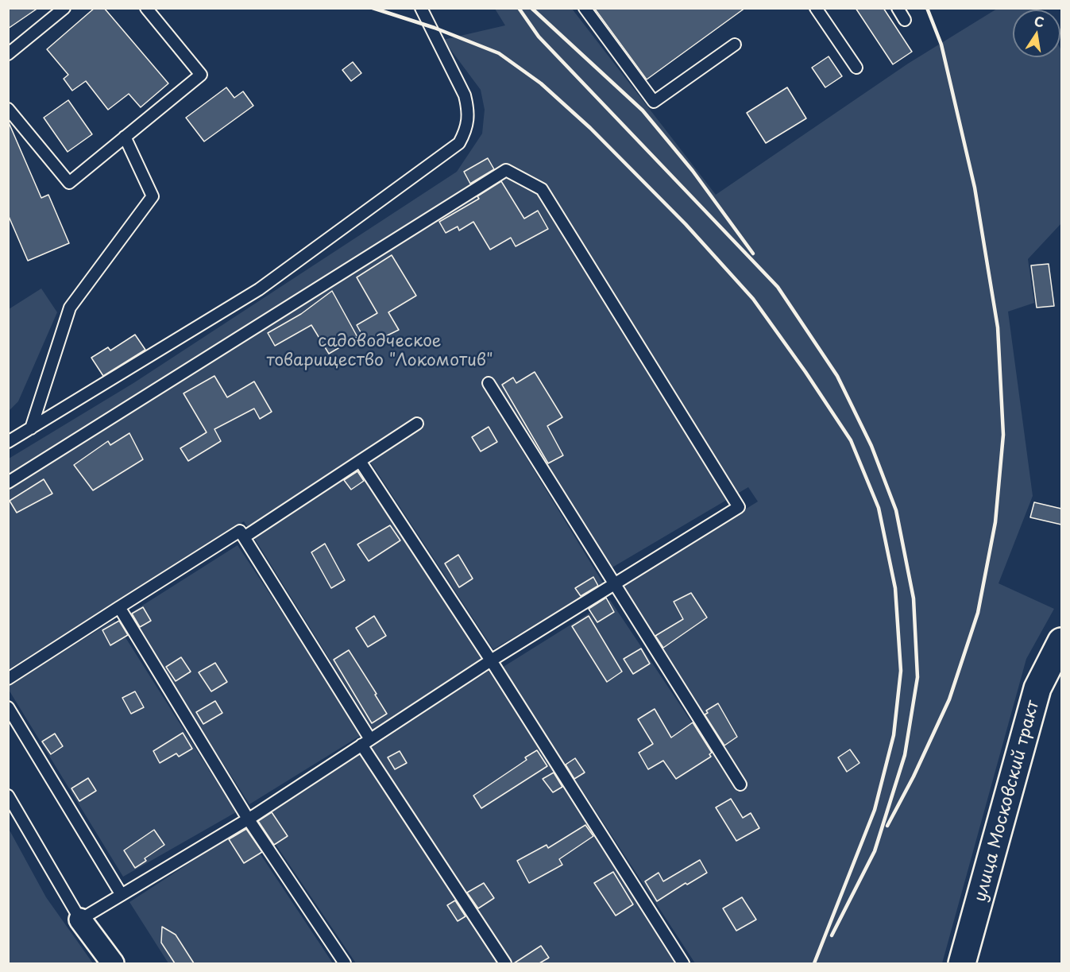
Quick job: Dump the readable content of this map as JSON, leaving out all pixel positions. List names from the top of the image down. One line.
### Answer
{"streets":{"street":["улица Московский тракт"]},"parks":["садоводческое товарищество \"Локомотив\""],"north":"top"}
